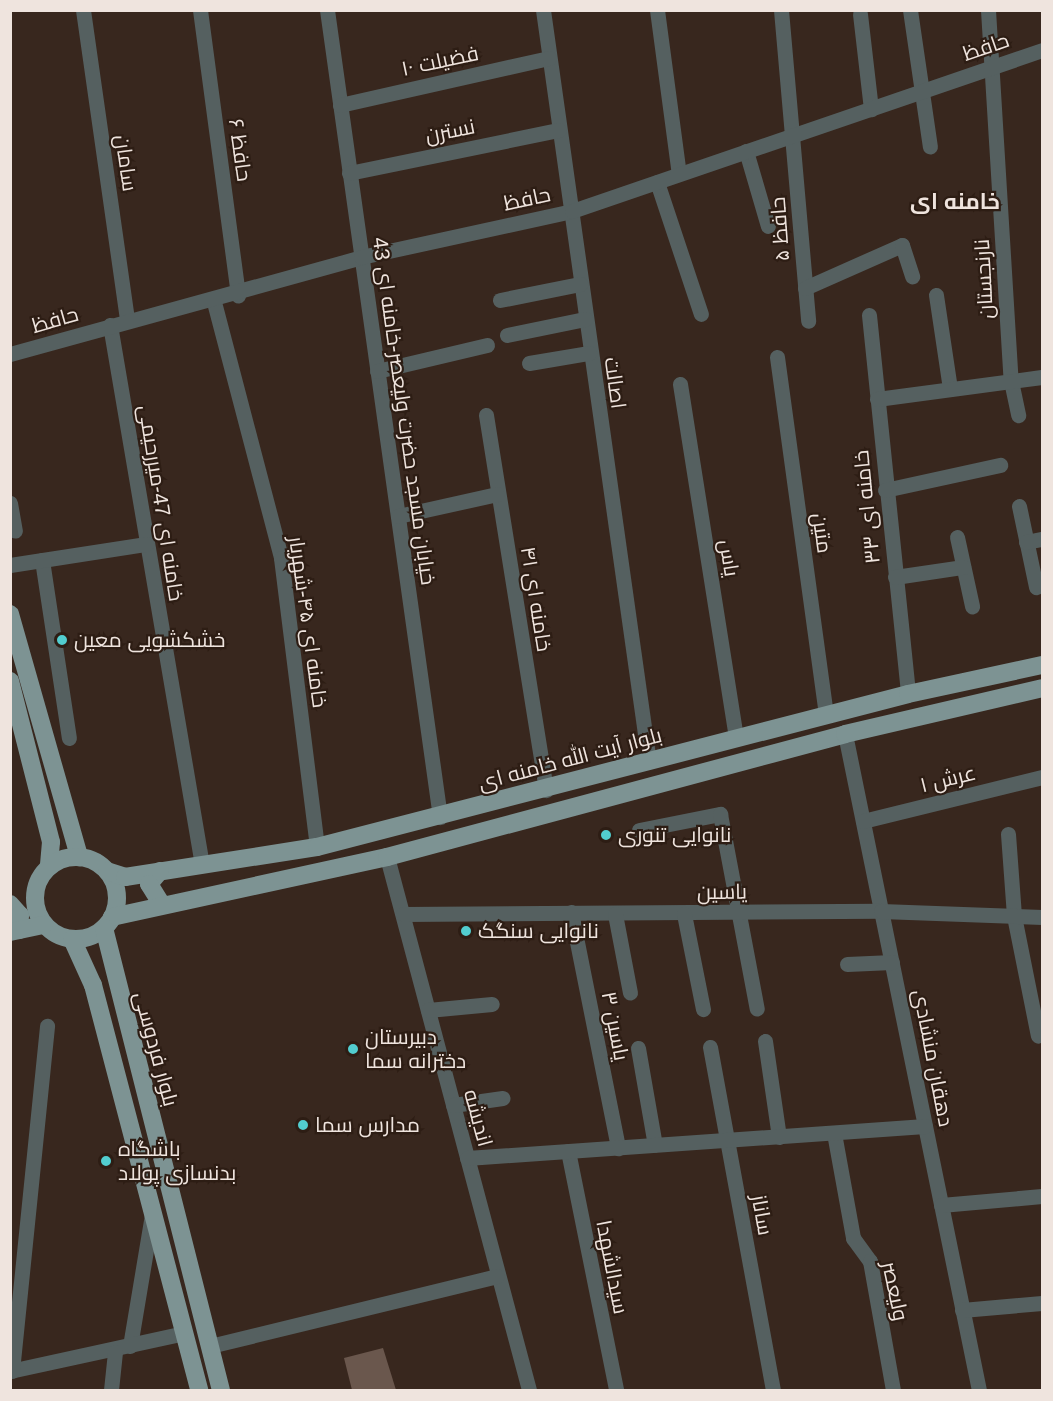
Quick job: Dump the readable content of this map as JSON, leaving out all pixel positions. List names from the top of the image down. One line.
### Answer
{"streets":{"main road":["بلوار آیت الله خامنه ای","بلوار فردوسی"],"street":["حافظ","فضیلت ۱۰","نسترن","حافظ ۶","سامان","حافظ ۵","نارنجستان","اصالت","خیابان مسجد حضرت ولیعصر-خامنه ای 43","خامنه ای 47-میررحیمی","خامنه ای ۳۳","متین","یاس","خامنه ای ۴۱","خامنه ای ۴۵-شهریار","عرش ۱","یاسین","یاسین ۳","دهقان منشادی","اندیشه","ساناز","سیدالشهدا","ولیعصر"]},"crossings":[["حافظ","حافظ ۶"],["حافظ","سامان"],["حافظ","حافظ ۵"],["حافظ","نارنجستان"],["حافظ","اصالت"],["حافظ","خیابان مسجد حضرت ولیعصر-خامنه ای 43"],["حافظ","خامنه ای 47-میررحیمی"],["حافظ","خامنه ای ۴۵-شهریار"],["فضیلت ۱۰","اصالت"],["فضیلت ۱۰","خیابان مسجد حضرت ولیعصر-خامنه ای 43"],["نسترن","اصالت"],["نسترن","خیابان مسجد حضرت ولیعصر-خامنه ای 43"],["اصالت","بلوار آیت الله خامنه ای"],["خیابان مسجد حضرت ولیعصر-خامنه ای 43","بلوار آیت الله خامنه ای"],["خامنه ای 47-میررحیمی","بلوار آیت الله خامنه ای"],["خامنه ای ۳۳","بلوار آیت الله خامنه ای"],["متین","بلوار آیت الله خامنه ای"],["یاس","بلوار آیت الله خامنه ای"],["خامنه ای ۴۱","بلوار آیت الله خامنه ای"],["خامنه ای ۴۵-شهریار","بلوار آیت الله خامنه ای"],["بلوار آیت الله خامنه ای","بلوار فردوسی"],["عرش ۱","دهقان منشادی"],["یاسین","یاسین ۳"],["یاسین","دهقان منشادی"],["یاسین","اندیشه"]],"districts":["خامنه ای"],"places":["خشکشویی معین","نانوایی تنوری","نانوایی سنگک","دبیرستان دخترانه سما","مدارس سما","باشگاه بدنسازی پولاد"]}
